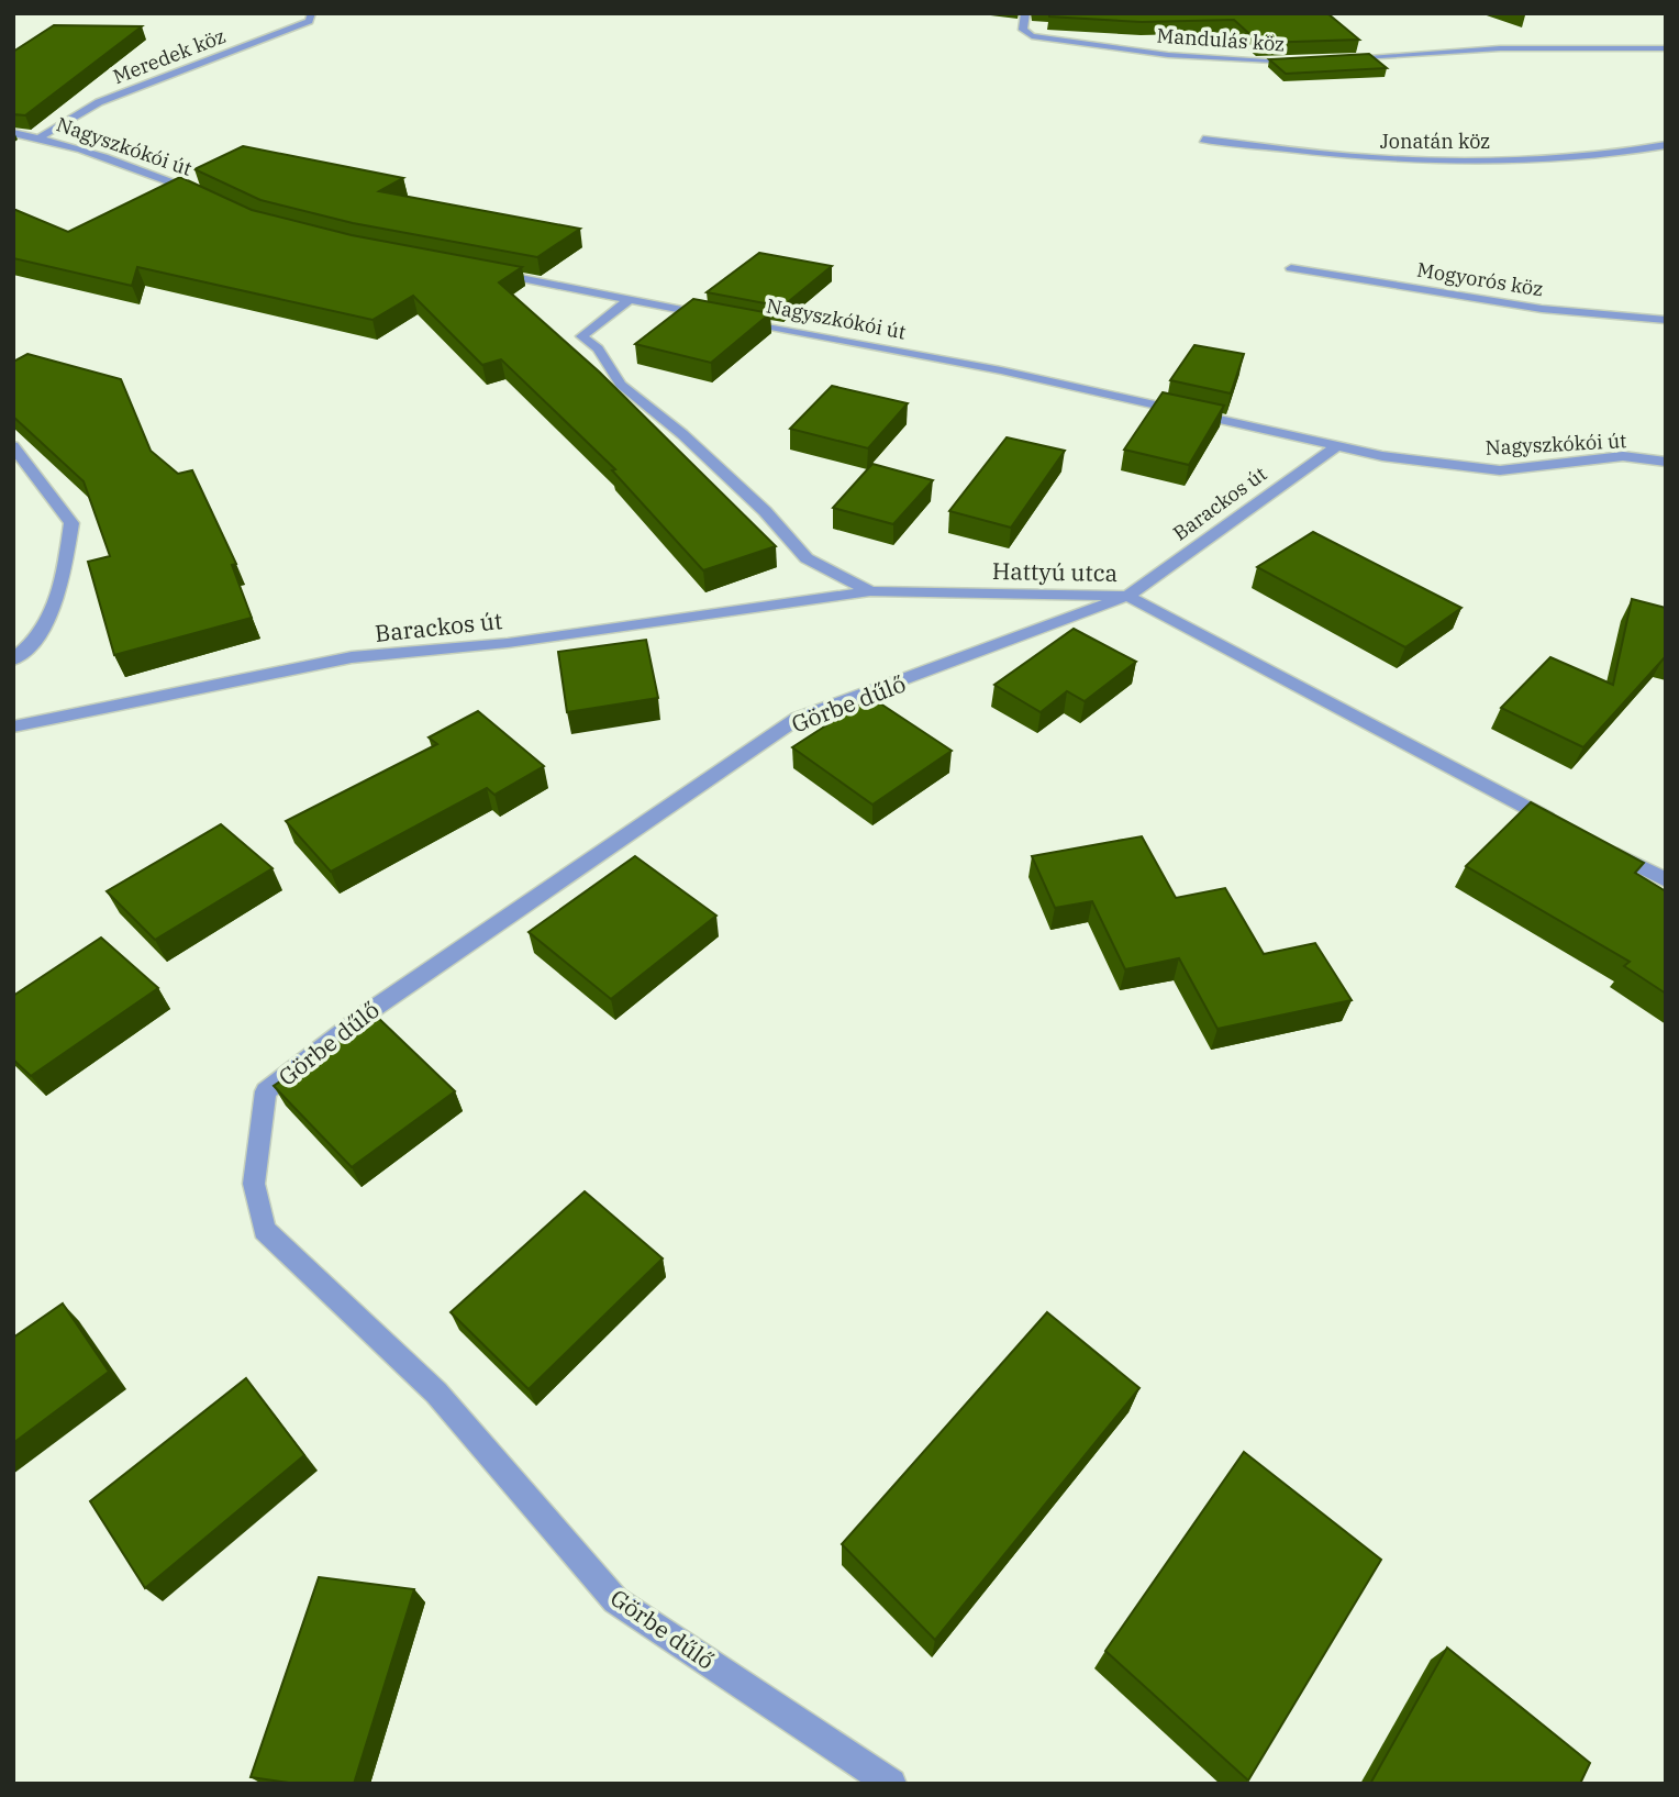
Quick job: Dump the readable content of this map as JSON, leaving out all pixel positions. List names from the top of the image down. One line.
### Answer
{"streets":{"street":["Mandulás köz","Meredek köz","Jonatán köz","Nagyszkókói út","Mogyorós köz","Barackos út","Hattyú utca","Görbe dűlő"]},"crossings":[["Meredek köz","Nagyszkókói út"],["Nagyszkókói út","Barackos út"],["Barackos út","Hattyú utca"],["Barackos út","Görbe dűlő"],["Hattyú utca","Görbe dűlő"]]}
